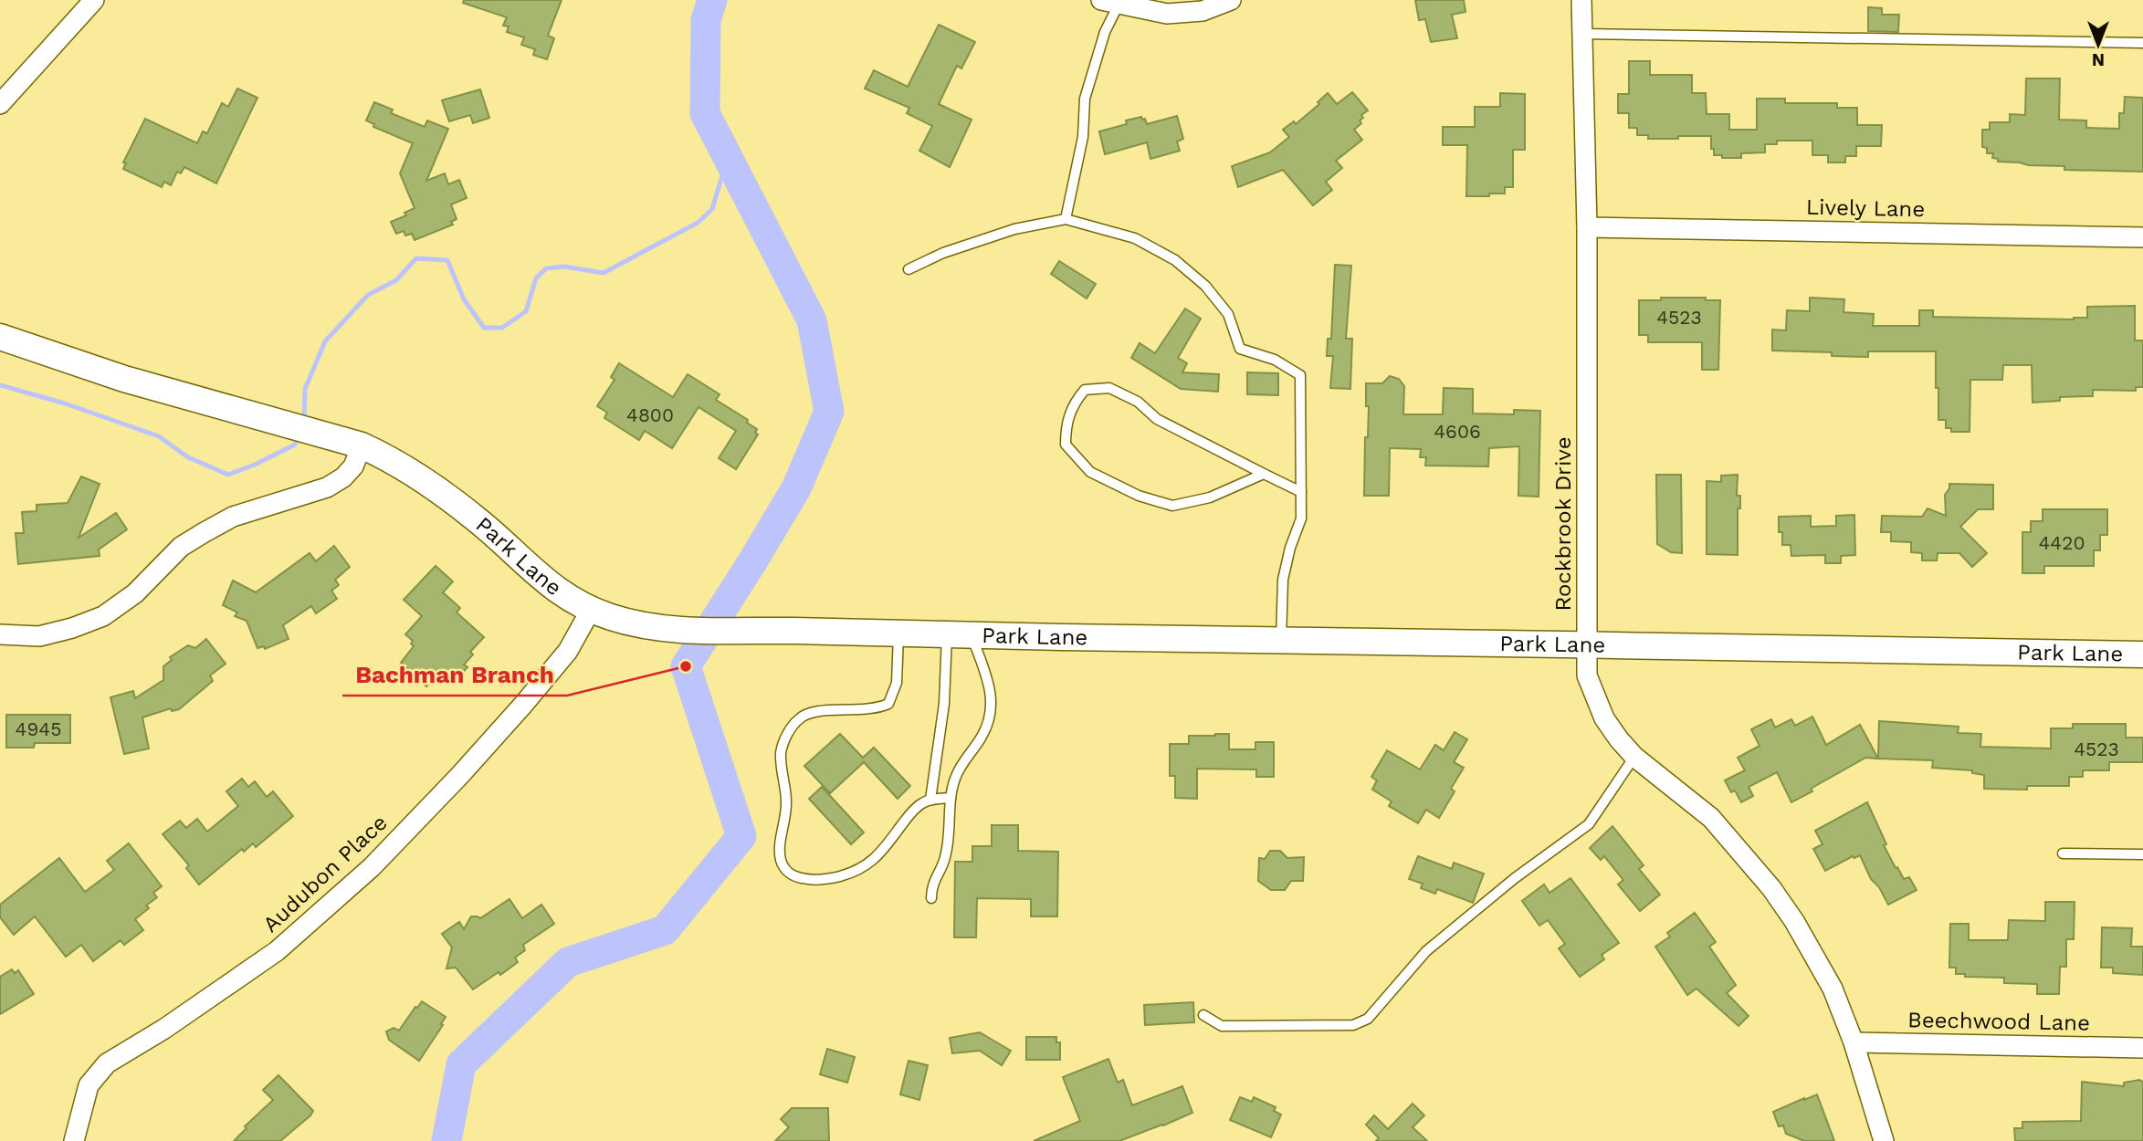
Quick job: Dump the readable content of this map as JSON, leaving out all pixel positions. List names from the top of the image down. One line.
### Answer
{"streets":{"street":["Lively Lane","Rockbrook Drive","Park Lane","Audubon Place","Beechwood Lane"]},"crossings":[["Lively Lane","Rockbrook Drive"],["Rockbrook Drive","Park Lane"],["Rockbrook Drive","Beechwood Lane"],["Park Lane","Audubon Place"]],"places":["Bachman Branch"],"house_numbers":["4523","4800","4606","4420","4945","4523"],"north":"bottom"}
